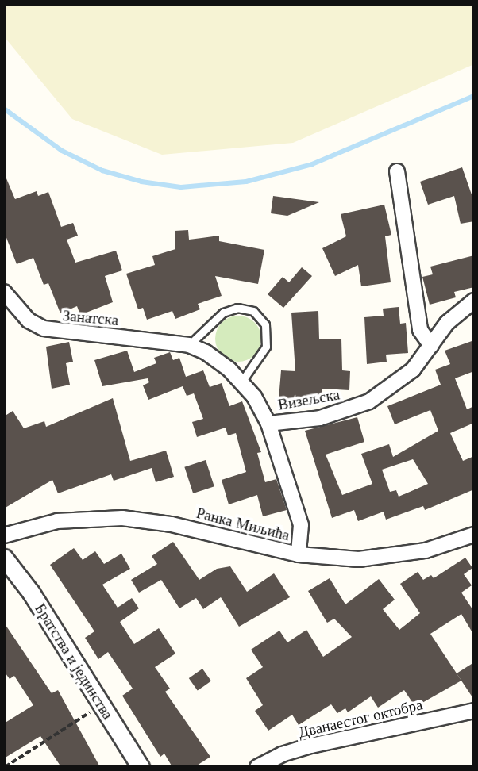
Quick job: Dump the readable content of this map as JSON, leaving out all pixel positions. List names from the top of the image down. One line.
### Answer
{"streets":{"street":["Занатска","Визељска","Ранка Миљића","Братства и јединства","Дванаестог октобра"]},"crossings":[["Занатска","Визељска"],["Занатска","Ранка Миљића"]]}
